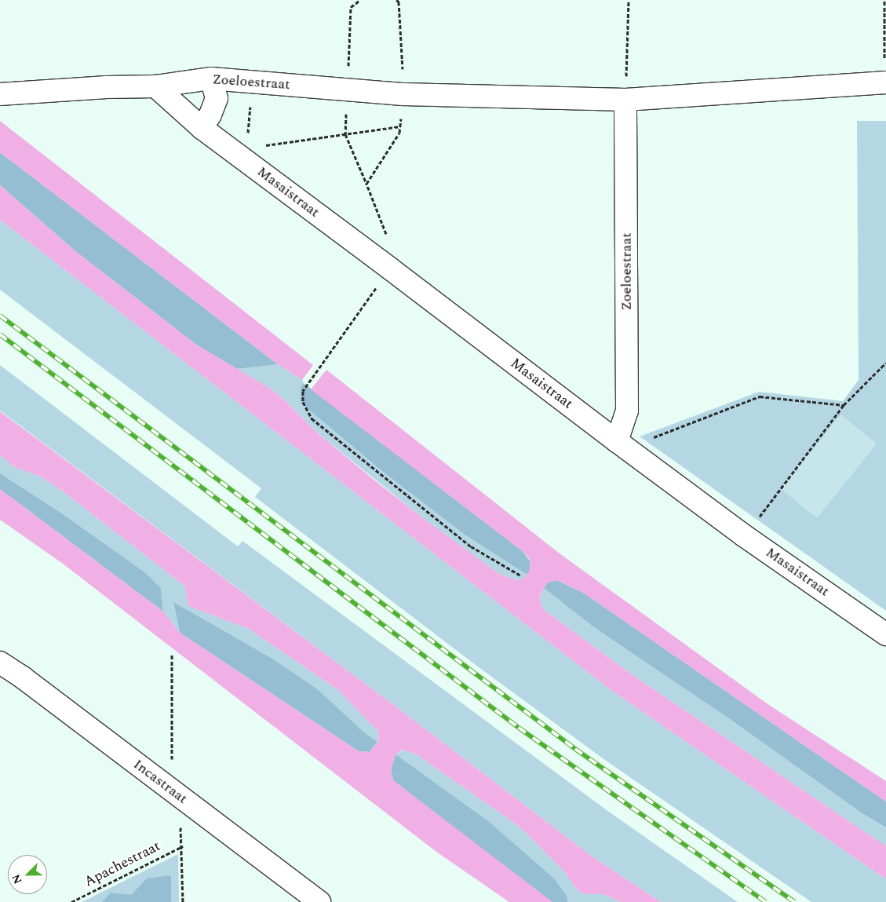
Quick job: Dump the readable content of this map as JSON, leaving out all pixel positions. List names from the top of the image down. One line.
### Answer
{"streets":{"street":["Zoeloestraat","Masaistraat","Incastraat"],"path":["Apachestraat"]},"crossings":[["Zoeloestraat","Masaistraat"]],"north":"bottom left"}
